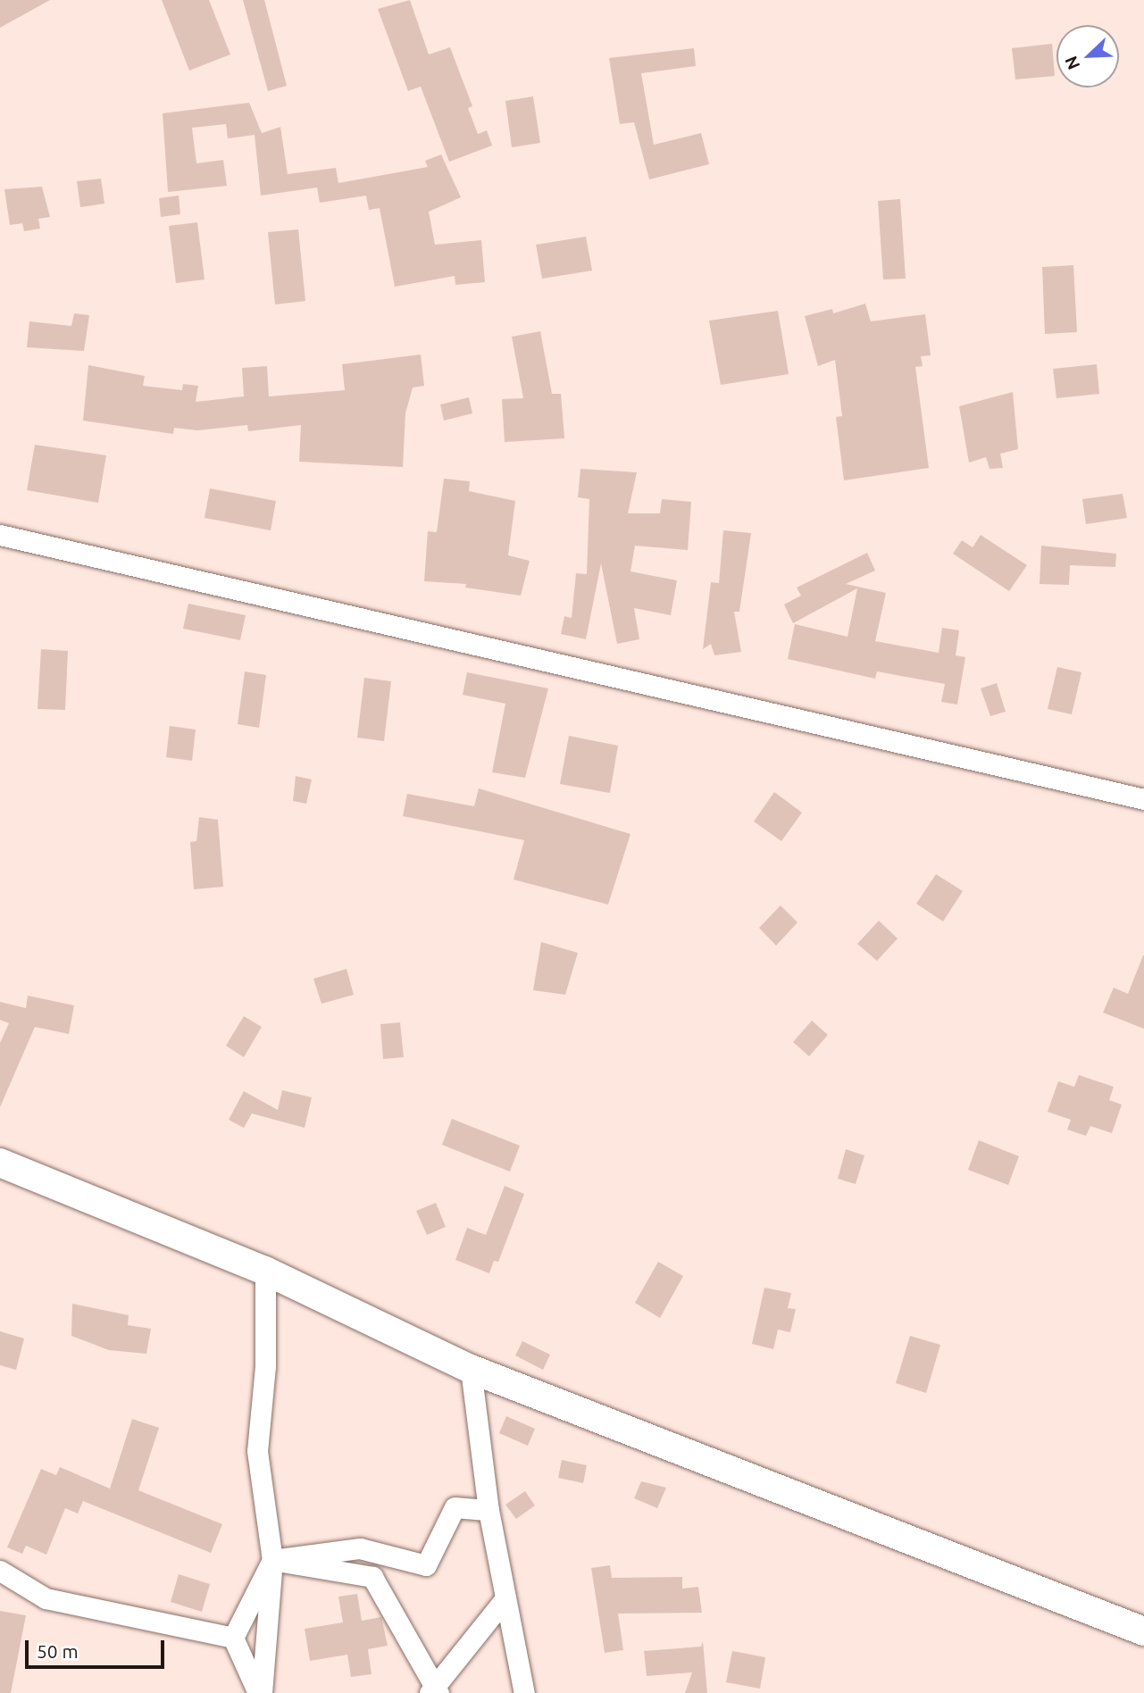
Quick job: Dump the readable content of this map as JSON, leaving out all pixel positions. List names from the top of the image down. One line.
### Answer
{"scale_bar":"50 m","north":"bottom left"}
